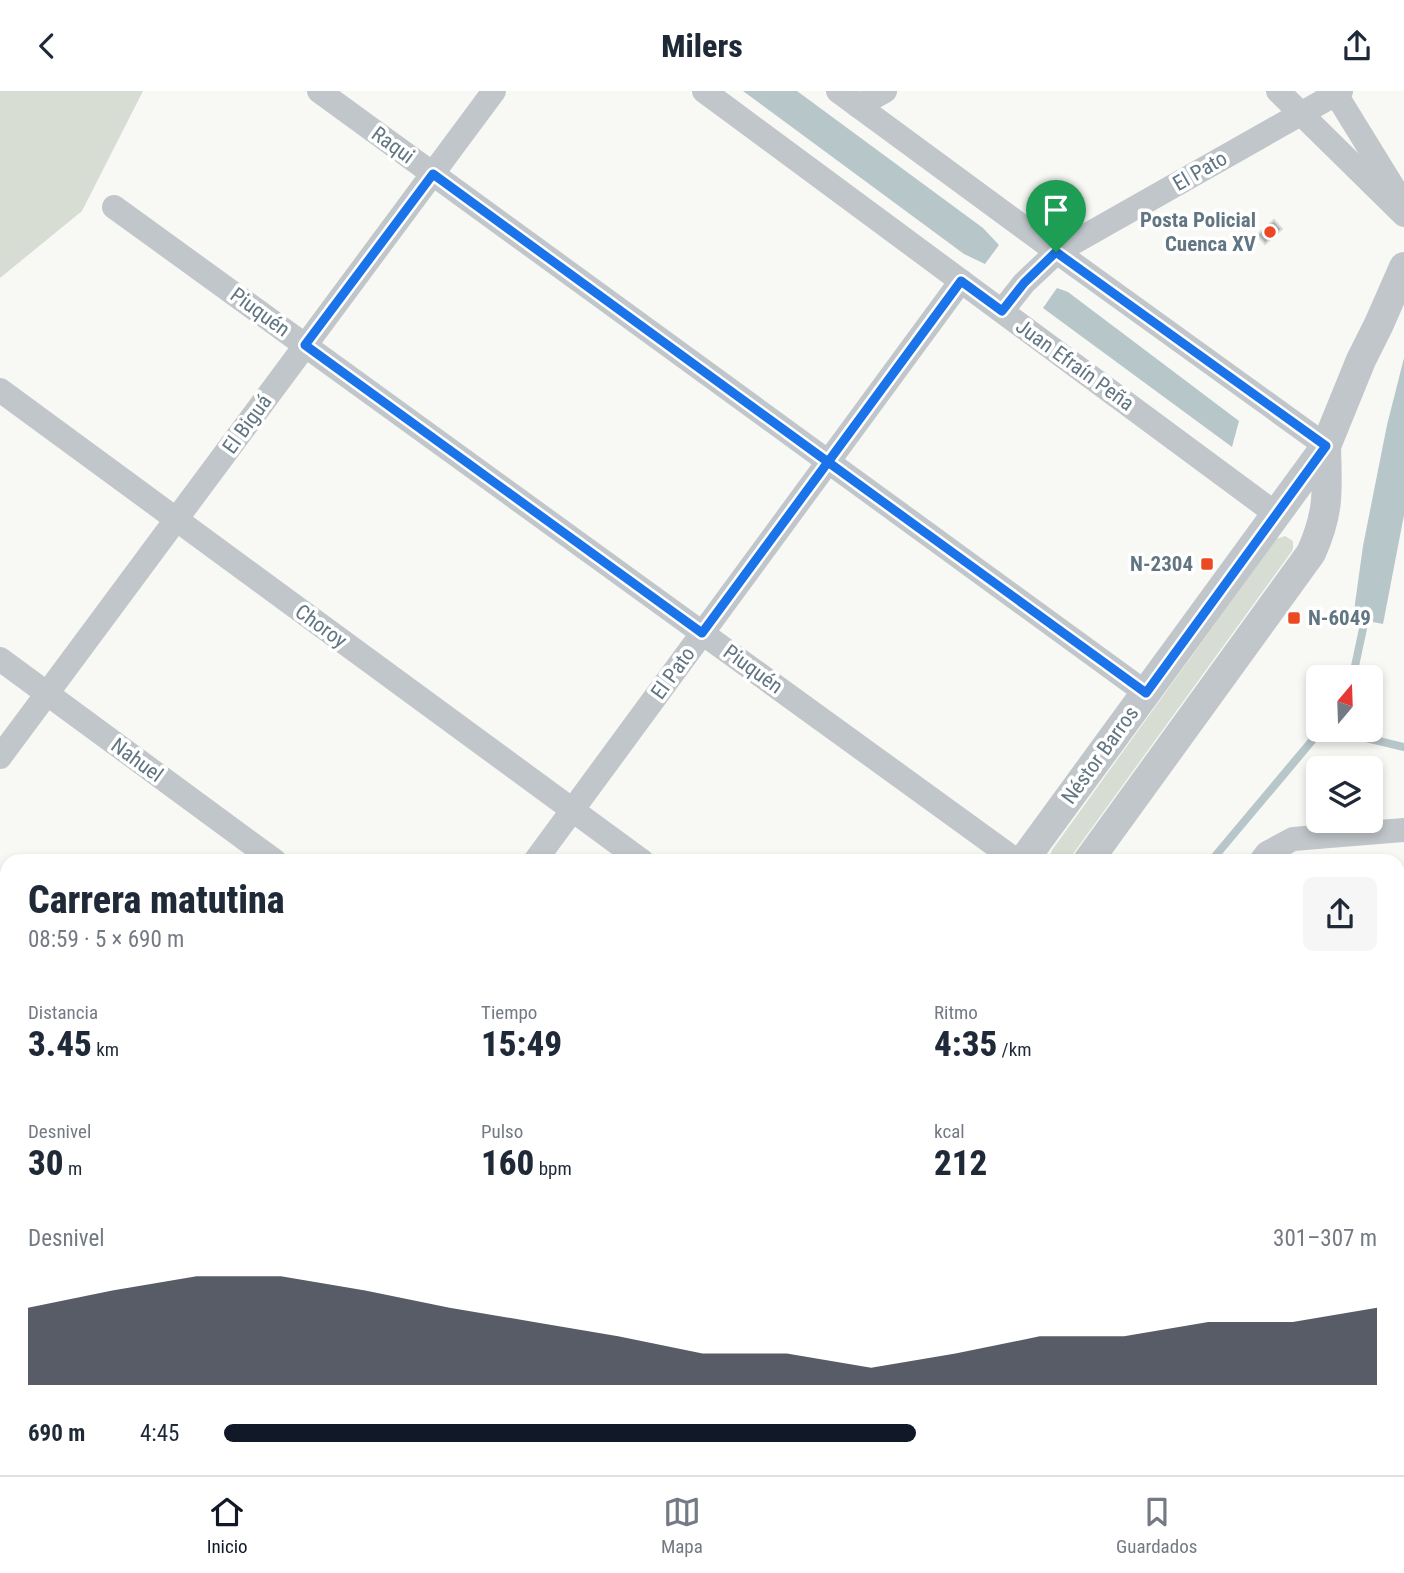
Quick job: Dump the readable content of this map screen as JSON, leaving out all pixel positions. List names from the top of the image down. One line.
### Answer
{"streets":{"street":["Raqui","El Pato","Piuquén","Juan Efraín Peña","El Biguá","Choroy","Néstor Barros","Nahuel"]},"crossings":[["Raqui","El Pato"],["Raqui","El Biguá"],["Raqui","Néstor Barros"],["El Pato","Piuquén"],["El Pato","Juan Efraín Peña"],["El Pato","Choroy"],["Piuquén","El Biguá"],["Juan Efraín Peña","Néstor Barros"],["El Biguá","Choroy"],["El Biguá","Nahuel"]],"places":{"other":["Posta Policial Cuenca XV"],"transit":["N-2304","N-6049"]},"north":"top","page":{"header":"Milers","heading":["Carrera matutina","08:59 · 5 × 690 m"],"stats":[["Distancia","3.45 km"],["Tiempo","15:49"],["Ritmo","4:35 /km"],["Desnivel","30 m"],["Pulso","160 bpm"],["kcal","212"]],"chart":["Desnivel","301–307 m"],"list":[{"name":"690 m","note":"4:45"}],"tabs":["Inicio","Mapa","Guardados"]}}
